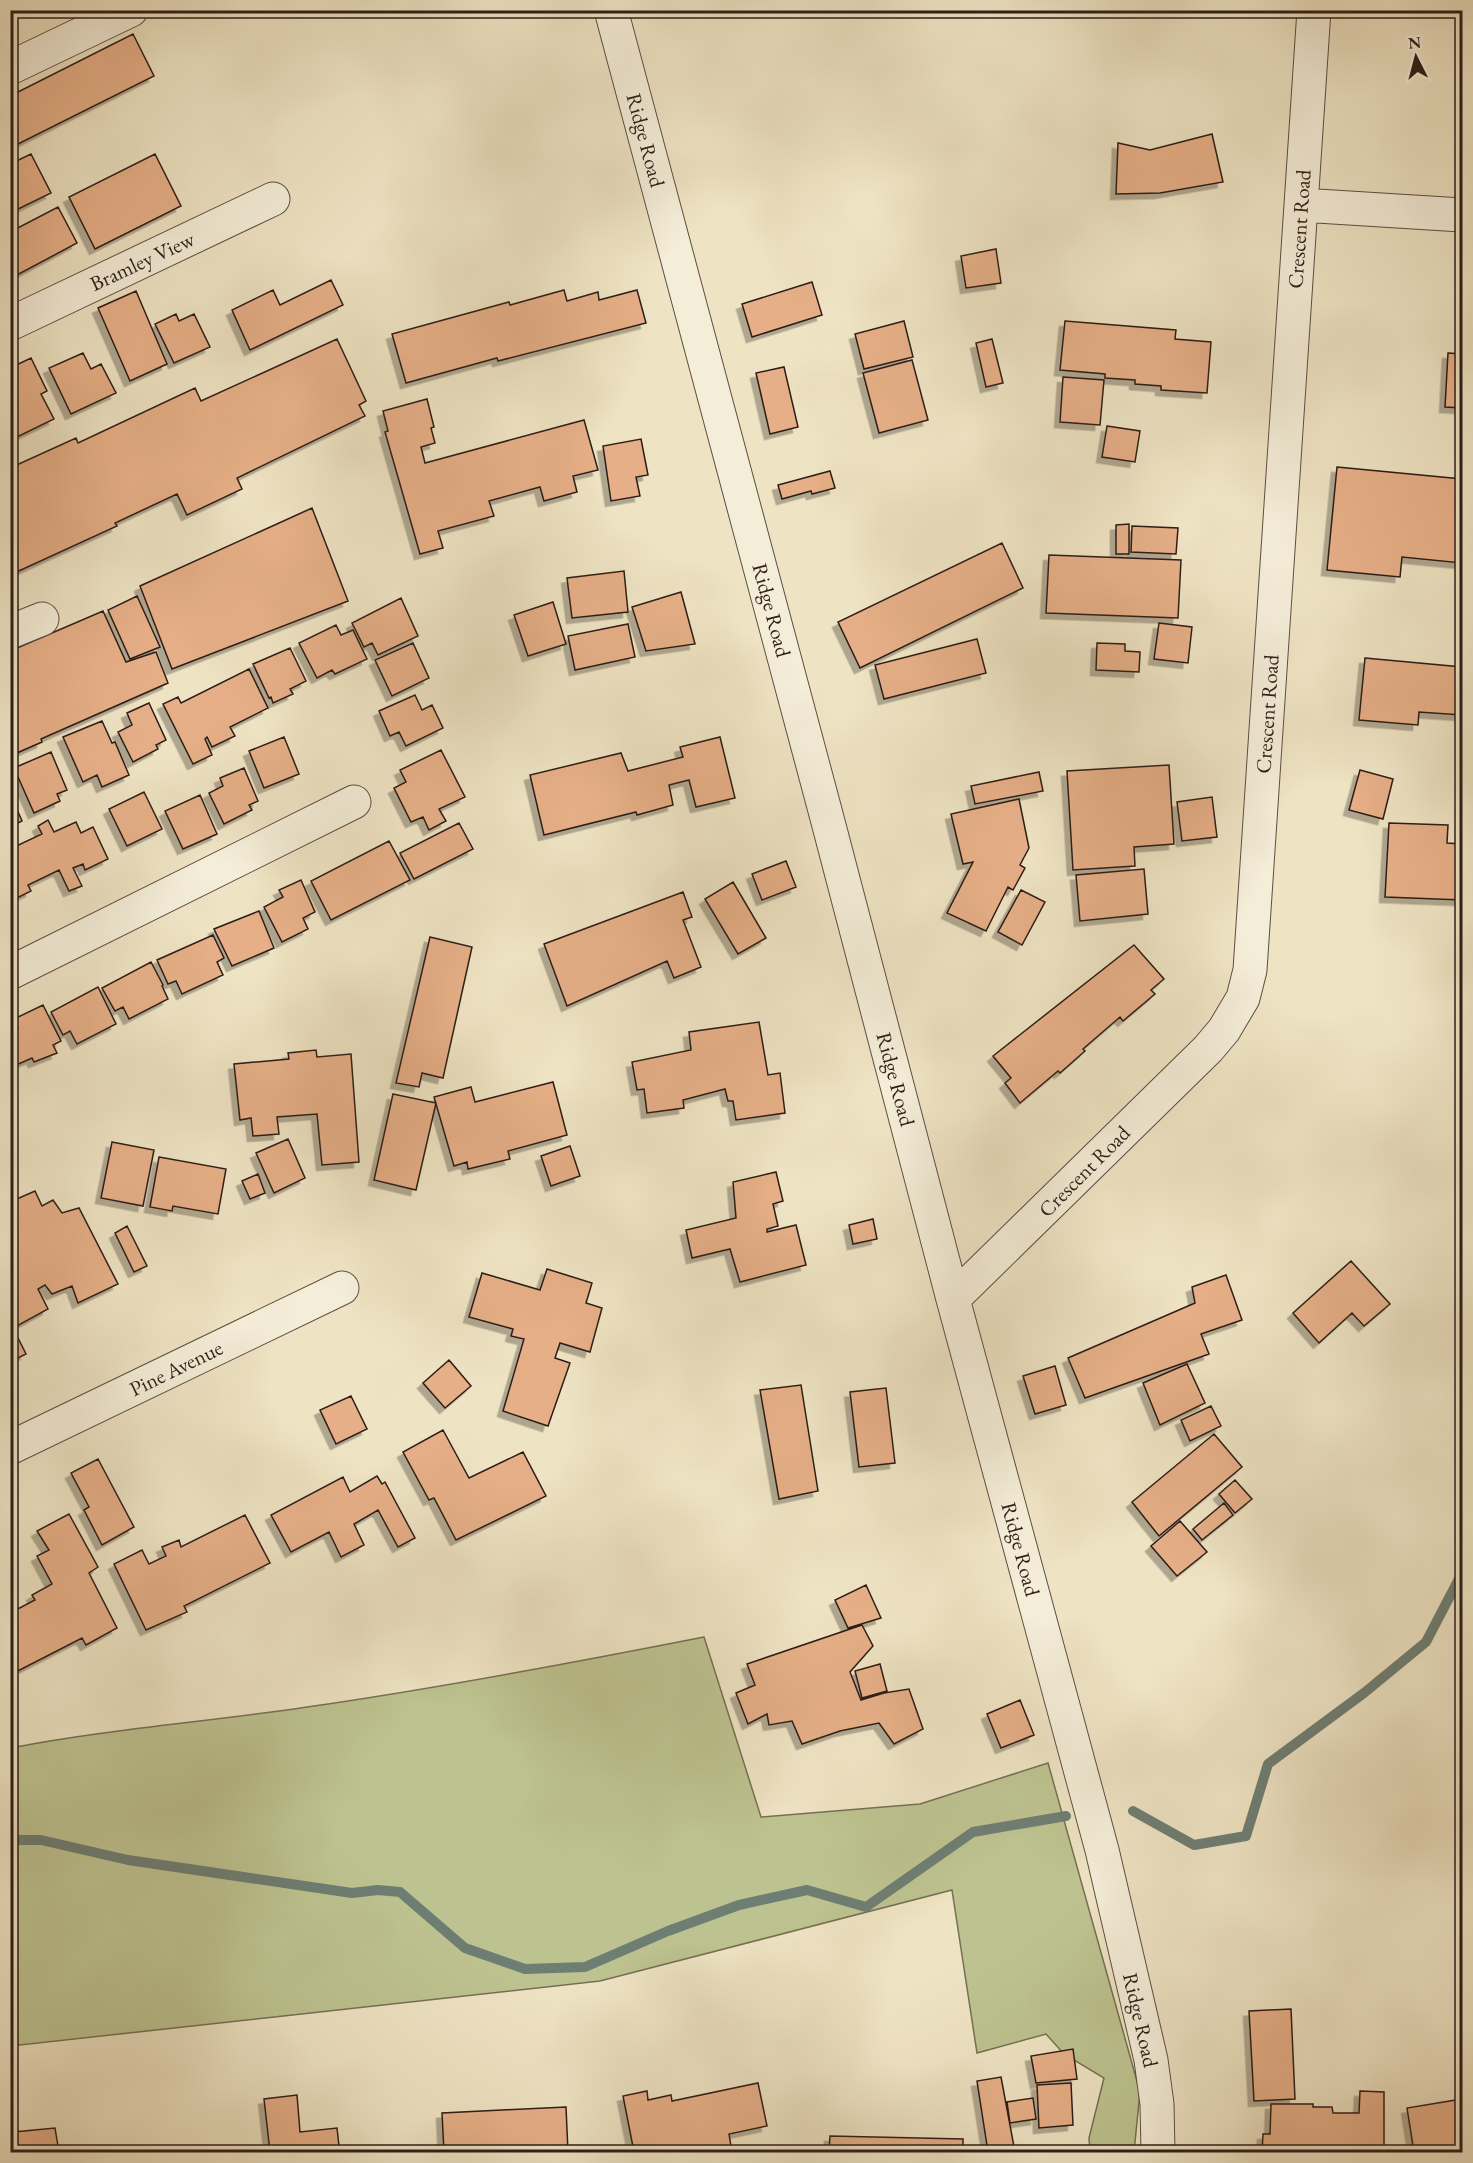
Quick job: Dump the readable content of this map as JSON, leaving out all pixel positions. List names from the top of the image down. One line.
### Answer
{"streets":{"street":["Ridge Road","Crescent Road","Bramley View","Pine Avenue"]},"crossings":[["Ridge Road","Crescent Road"]],"north":"top"}
